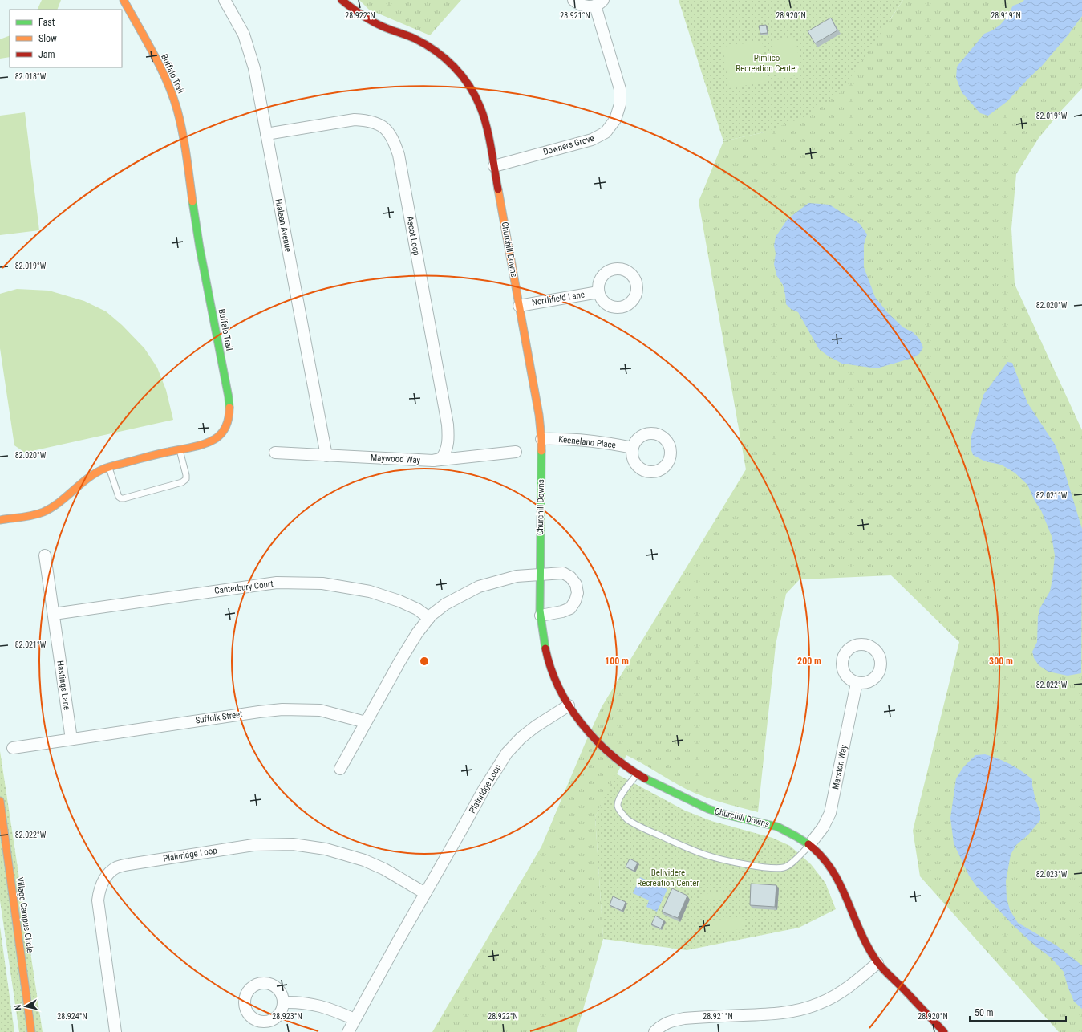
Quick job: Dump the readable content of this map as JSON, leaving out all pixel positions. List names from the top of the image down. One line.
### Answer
{"streets":{"street":["Buffalo Trail","Downers Grove","Hialeah Avenue","Ascot Loop","Churchill Downs","Northfield Lane","Keeneland Place","Maywood Way","Canterbury Court","Hastings Lane","Suffolk Street","Marston Way","Plainridge Loop","Village Campus Circle"]},"crossings":[["Downers Grove","Churchill Downs"],["Hialeah Avenue","Ascot Loop"],["Hialeah Avenue","Maywood Way"],["Ascot Loop","Maywood Way"],["Churchill Downs","Northfield Lane"],["Churchill Downs","Keeneland Place"],["Churchill Downs","Marston Way"],["Churchill Downs","Plainridge Loop"],["Canterbury Court","Hastings Lane"],["Hastings Lane","Suffolk Street"]],"parks":["Pimlico Recreation Center","Belividere Recreation Center"],"legend":["Fast","Slow","Jam"],"scale_bar":"50 m","north":"left","coordinates":["28.922°N","28.921°N","28.920°N","28.919°N","82.018°W","82.019°W","82.020°W","82.021°W","82.022°W","82.023°W","28.924°N","28.923°N"],"rings":["100 m","200 m","300 m"]}
